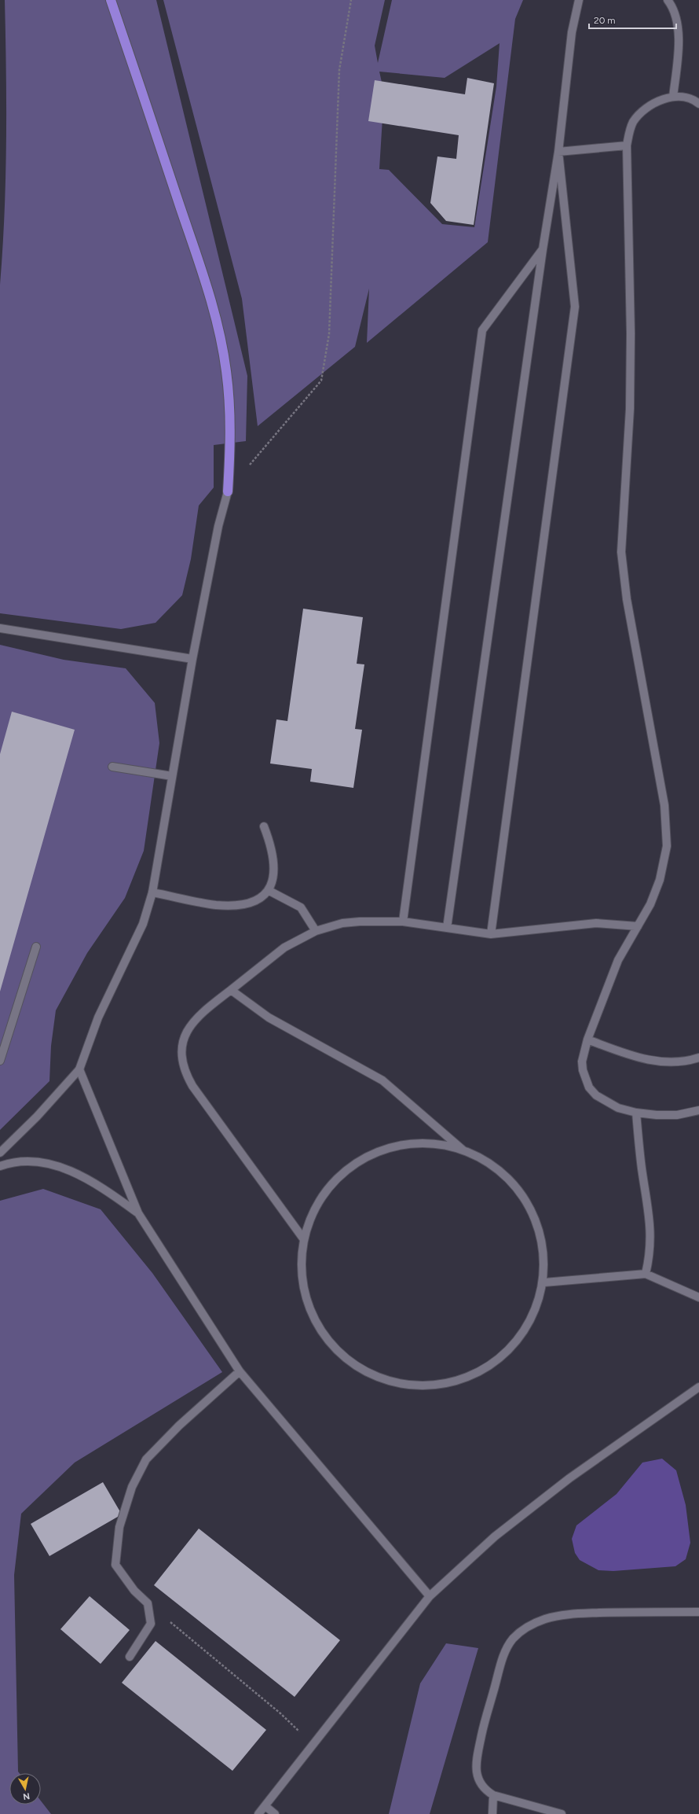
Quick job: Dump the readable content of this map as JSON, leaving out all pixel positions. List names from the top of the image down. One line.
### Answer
{"scale_bar":"20 m","north":"bottom"}
